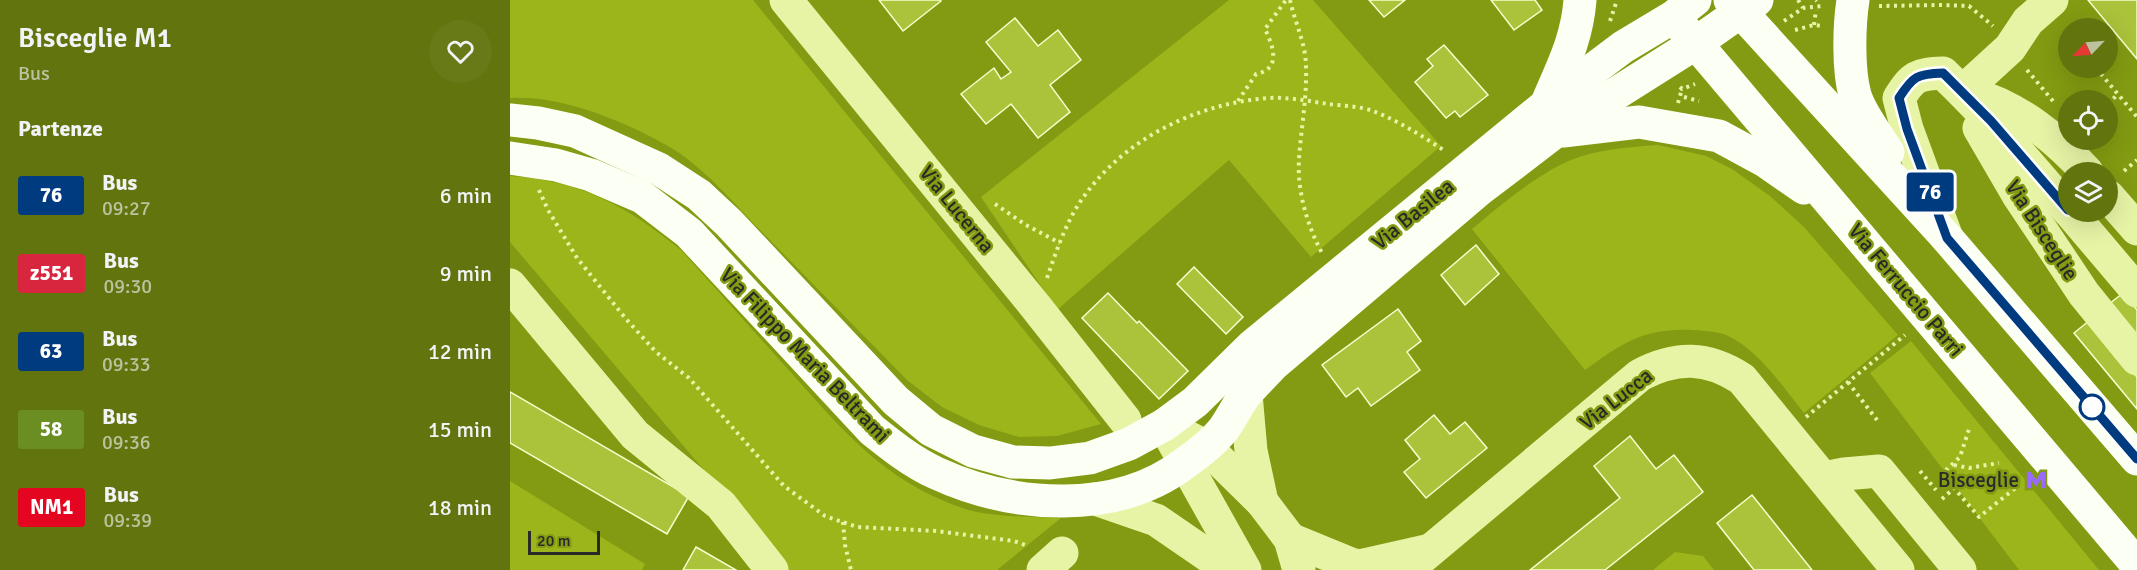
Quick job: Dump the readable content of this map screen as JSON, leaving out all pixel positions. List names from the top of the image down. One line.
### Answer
{"streets":{"main road":["Via Basilea","Via Ferruccio Parri","Via Filippo Maria Beltrami"],"street":["Via Lucerna","Via Bisceglie","Via Lucca"]},"crossings":[["Via Basilea","Via Ferruccio Parri"],["Via Basilea","Via Filippo Maria Beltrami"]],"places":{"metro station":["Bisceglie"]},"lines":["bus line 76"],"scale_bar":"20 m","north":"bottom left","page":{"heading":[["Bisceglie M1","Bus"],"Partenze"],"on_map":"76","list":[{"mark":"76","name":"Bus","note":"09:27","value":"6 min"},{"mark":"z551","name":"Bus","note":"09:30","value":"9 min"},{"mark":"63","name":"Bus","note":"09:33","value":"12 min"},{"mark":"58","name":"Bus","note":"09:36","value":"15 min"},{"mark":"NM1","name":"Bus","note":"09:39","value":"18 min"}],"scale":"20 m"}}
